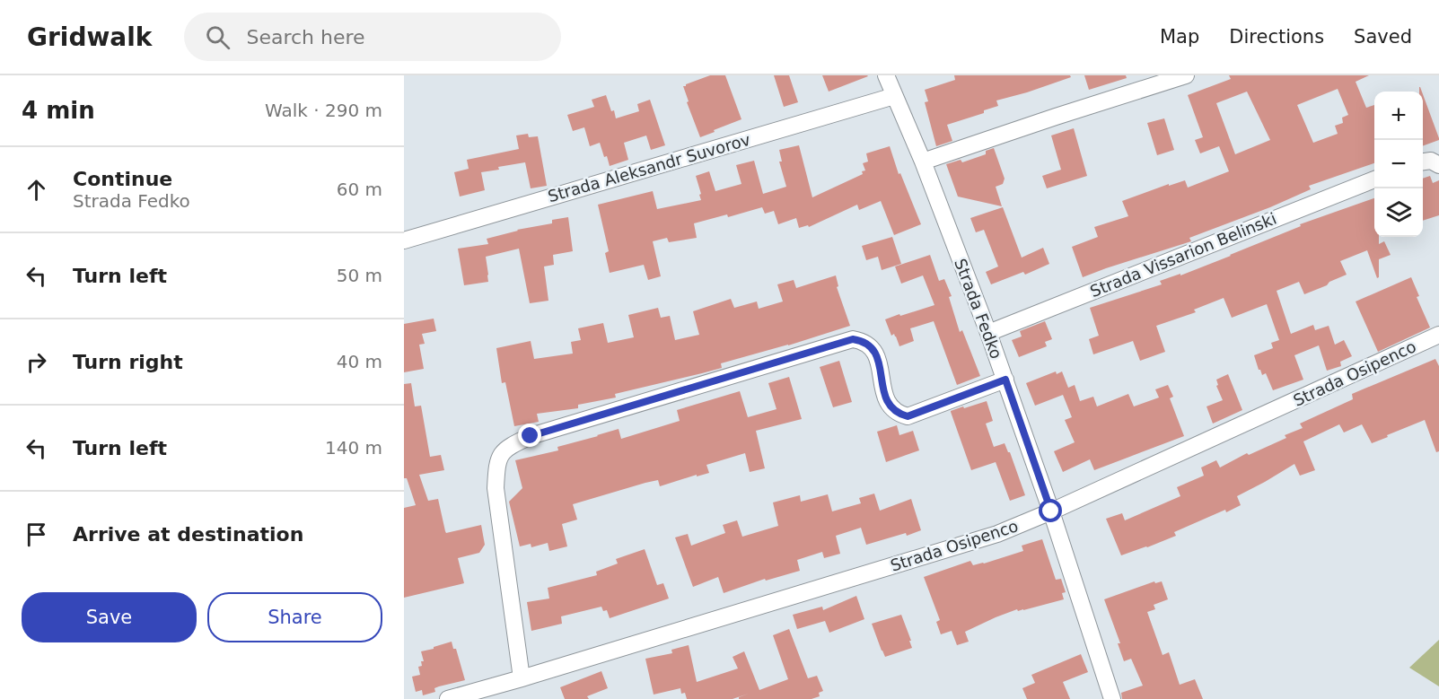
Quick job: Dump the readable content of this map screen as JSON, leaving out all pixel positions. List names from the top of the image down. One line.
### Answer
{"streets":{"street":["Strada Aleksandr Suvorov","Strada Vissarion Belinski","Strada Fedko","Strada Osipenco"]},"crossings":[["Strada Aleksandr Suvorov","Strada Fedko"],["Strada Vissarion Belinski","Strada Fedko"],["Strada Fedko","Strada Osipenco"]],"page":{"header":"Gridwalk","search":"Search here","nav":["Map","Directions","Saved"],"heading":["4 min","Walk · 290 m"],"map_buttons":["+","−"],"list":[["Continue","Strada Fedko","60 m"],["Turn left","50 m"],["Turn right","40 m"],["Turn left","140 m"],"Arrive at destination"],"buttons":["Save","Share"]}}
